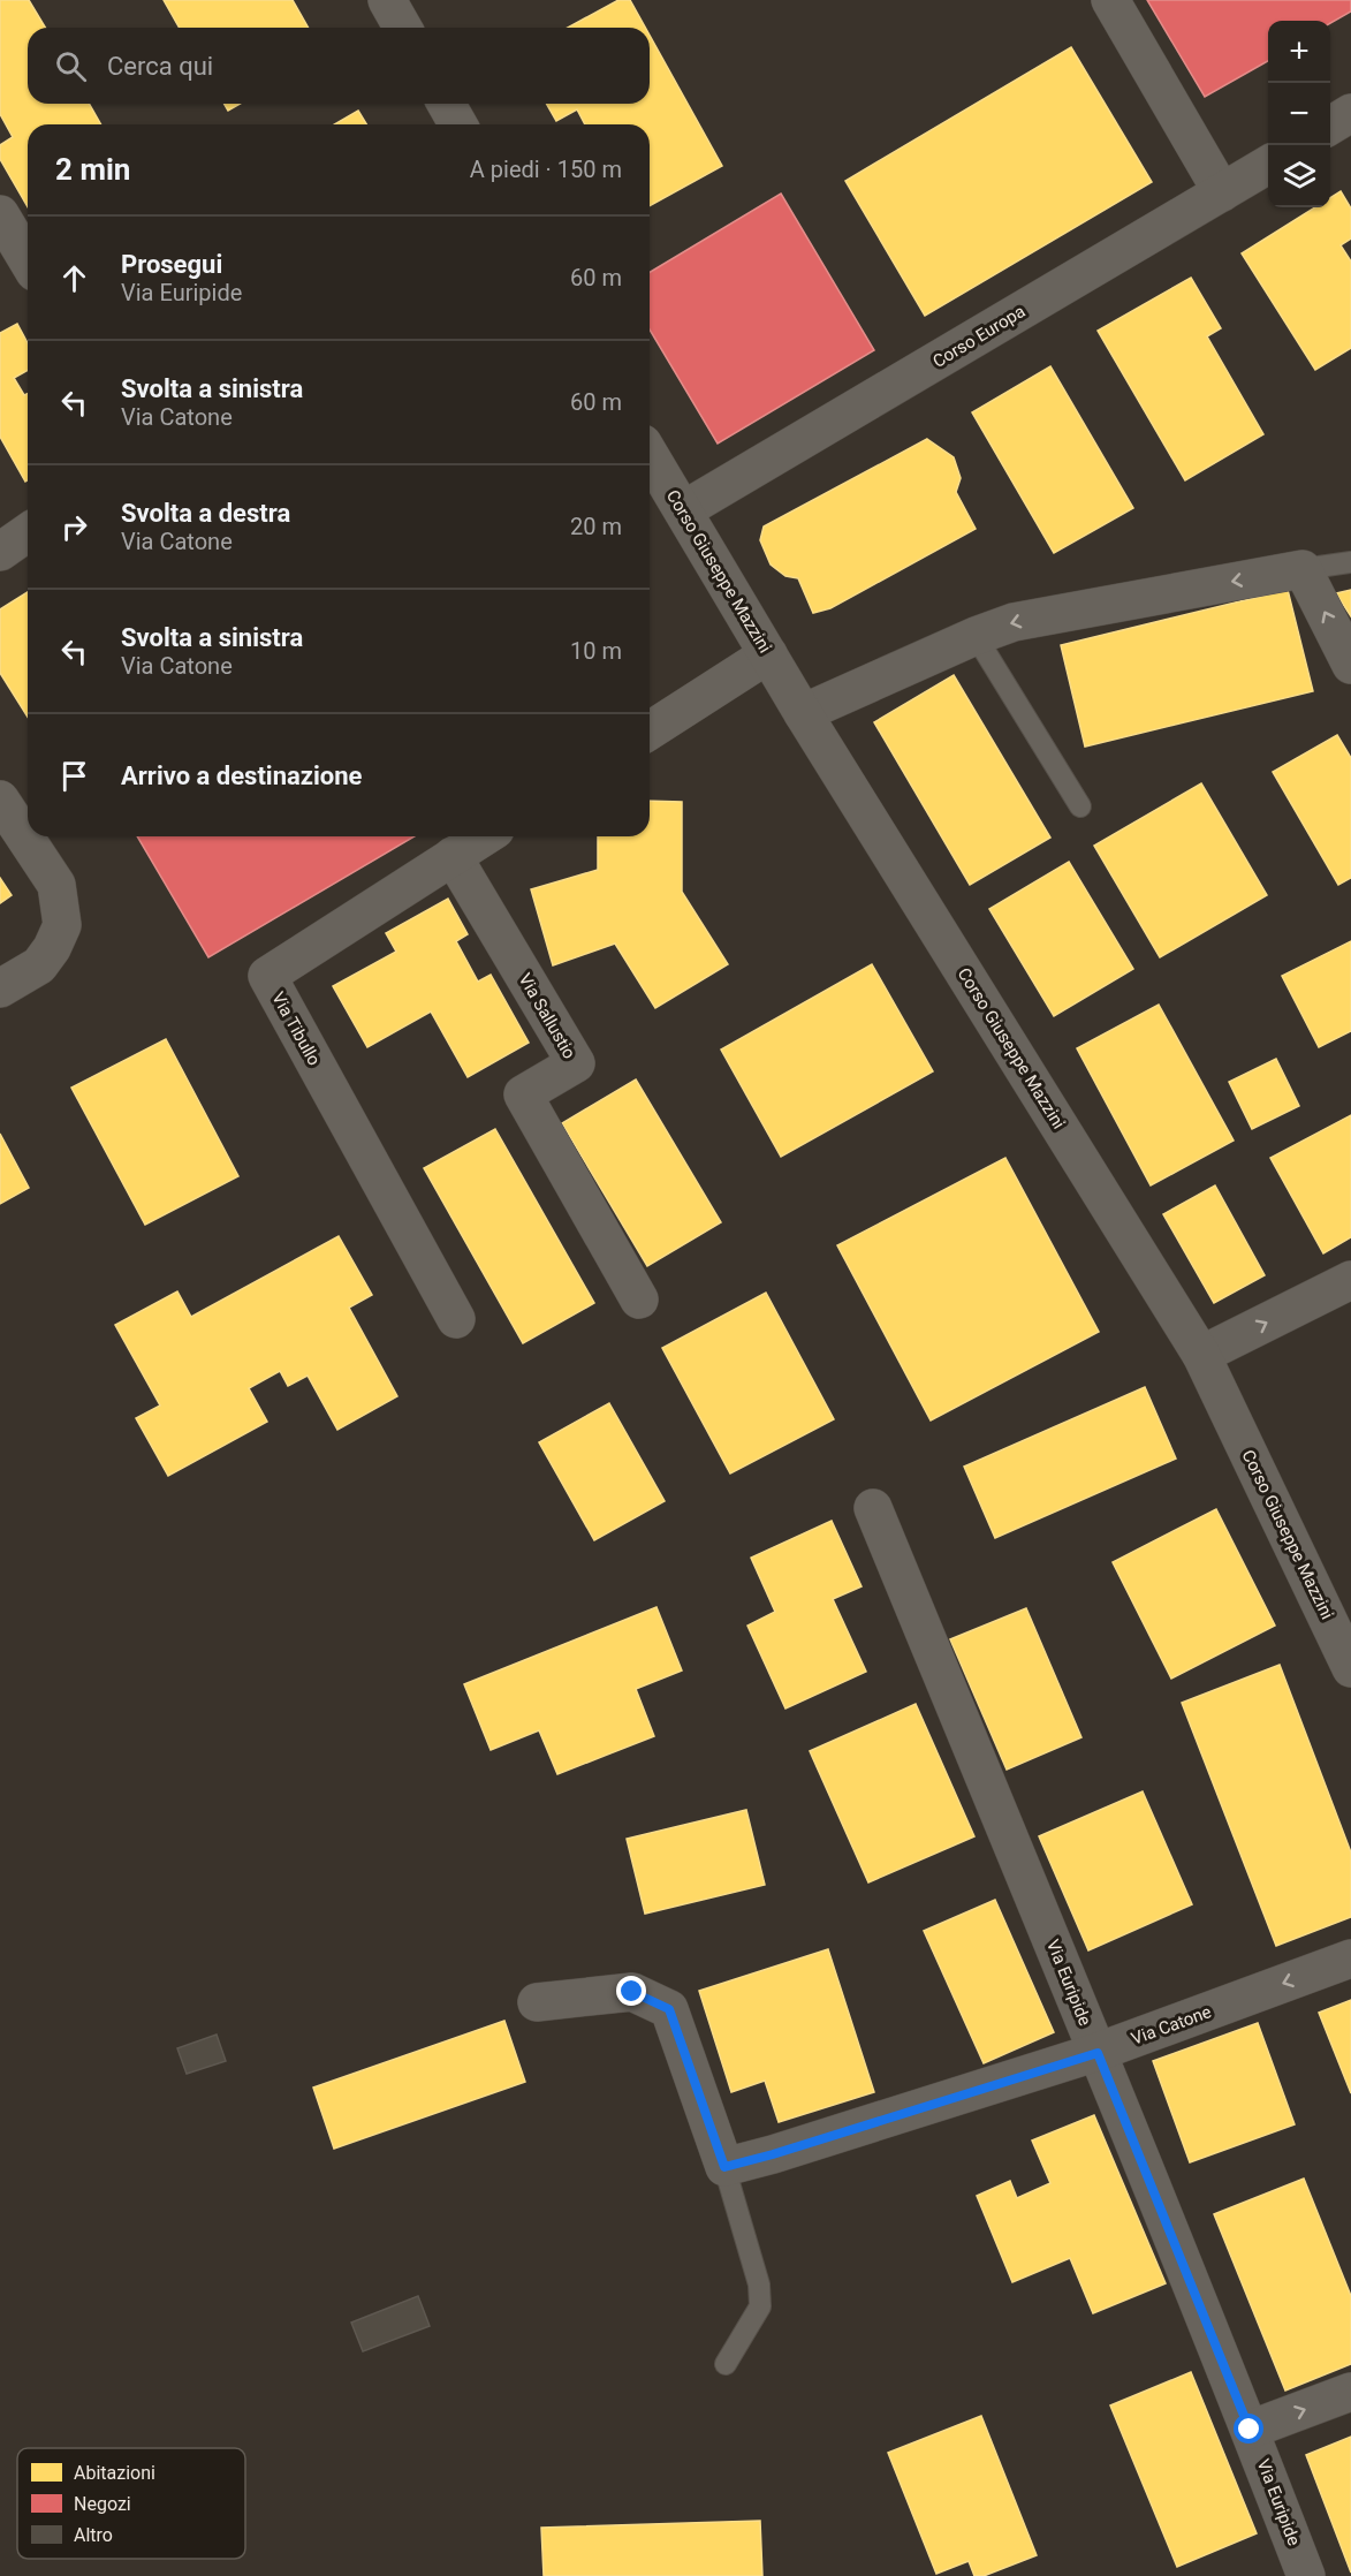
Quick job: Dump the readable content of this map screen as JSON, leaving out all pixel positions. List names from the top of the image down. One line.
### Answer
{"streets":{"street":["Corso Europa","Corso Giuseppe Mazzini","Via Sallustio","Via Tibullo","Via Euripide","Via Catone"]},"crossings":[["Corso Europa","Corso Giuseppe Mazzini"],["Via Sallustio","Via Tibullo"],["Via Euripide","Via Catone"]],"one_way":["Via Catone"],"legend":["Abitazioni","Negozi","Altro"],"page":{"map_buttons":["+","−"],"search":"Cerca qui","heading":["2 min","A piedi · 150 m"],"list":[["Prosegui","Via Euripide","60 m"],["Svolta a sinistra","Via Catone","60 m"],["Svolta a destra","Via Catone","20 m"],["Svolta a sinistra","Via Catone","10 m"],"Arrivo a destinazione"]}}
